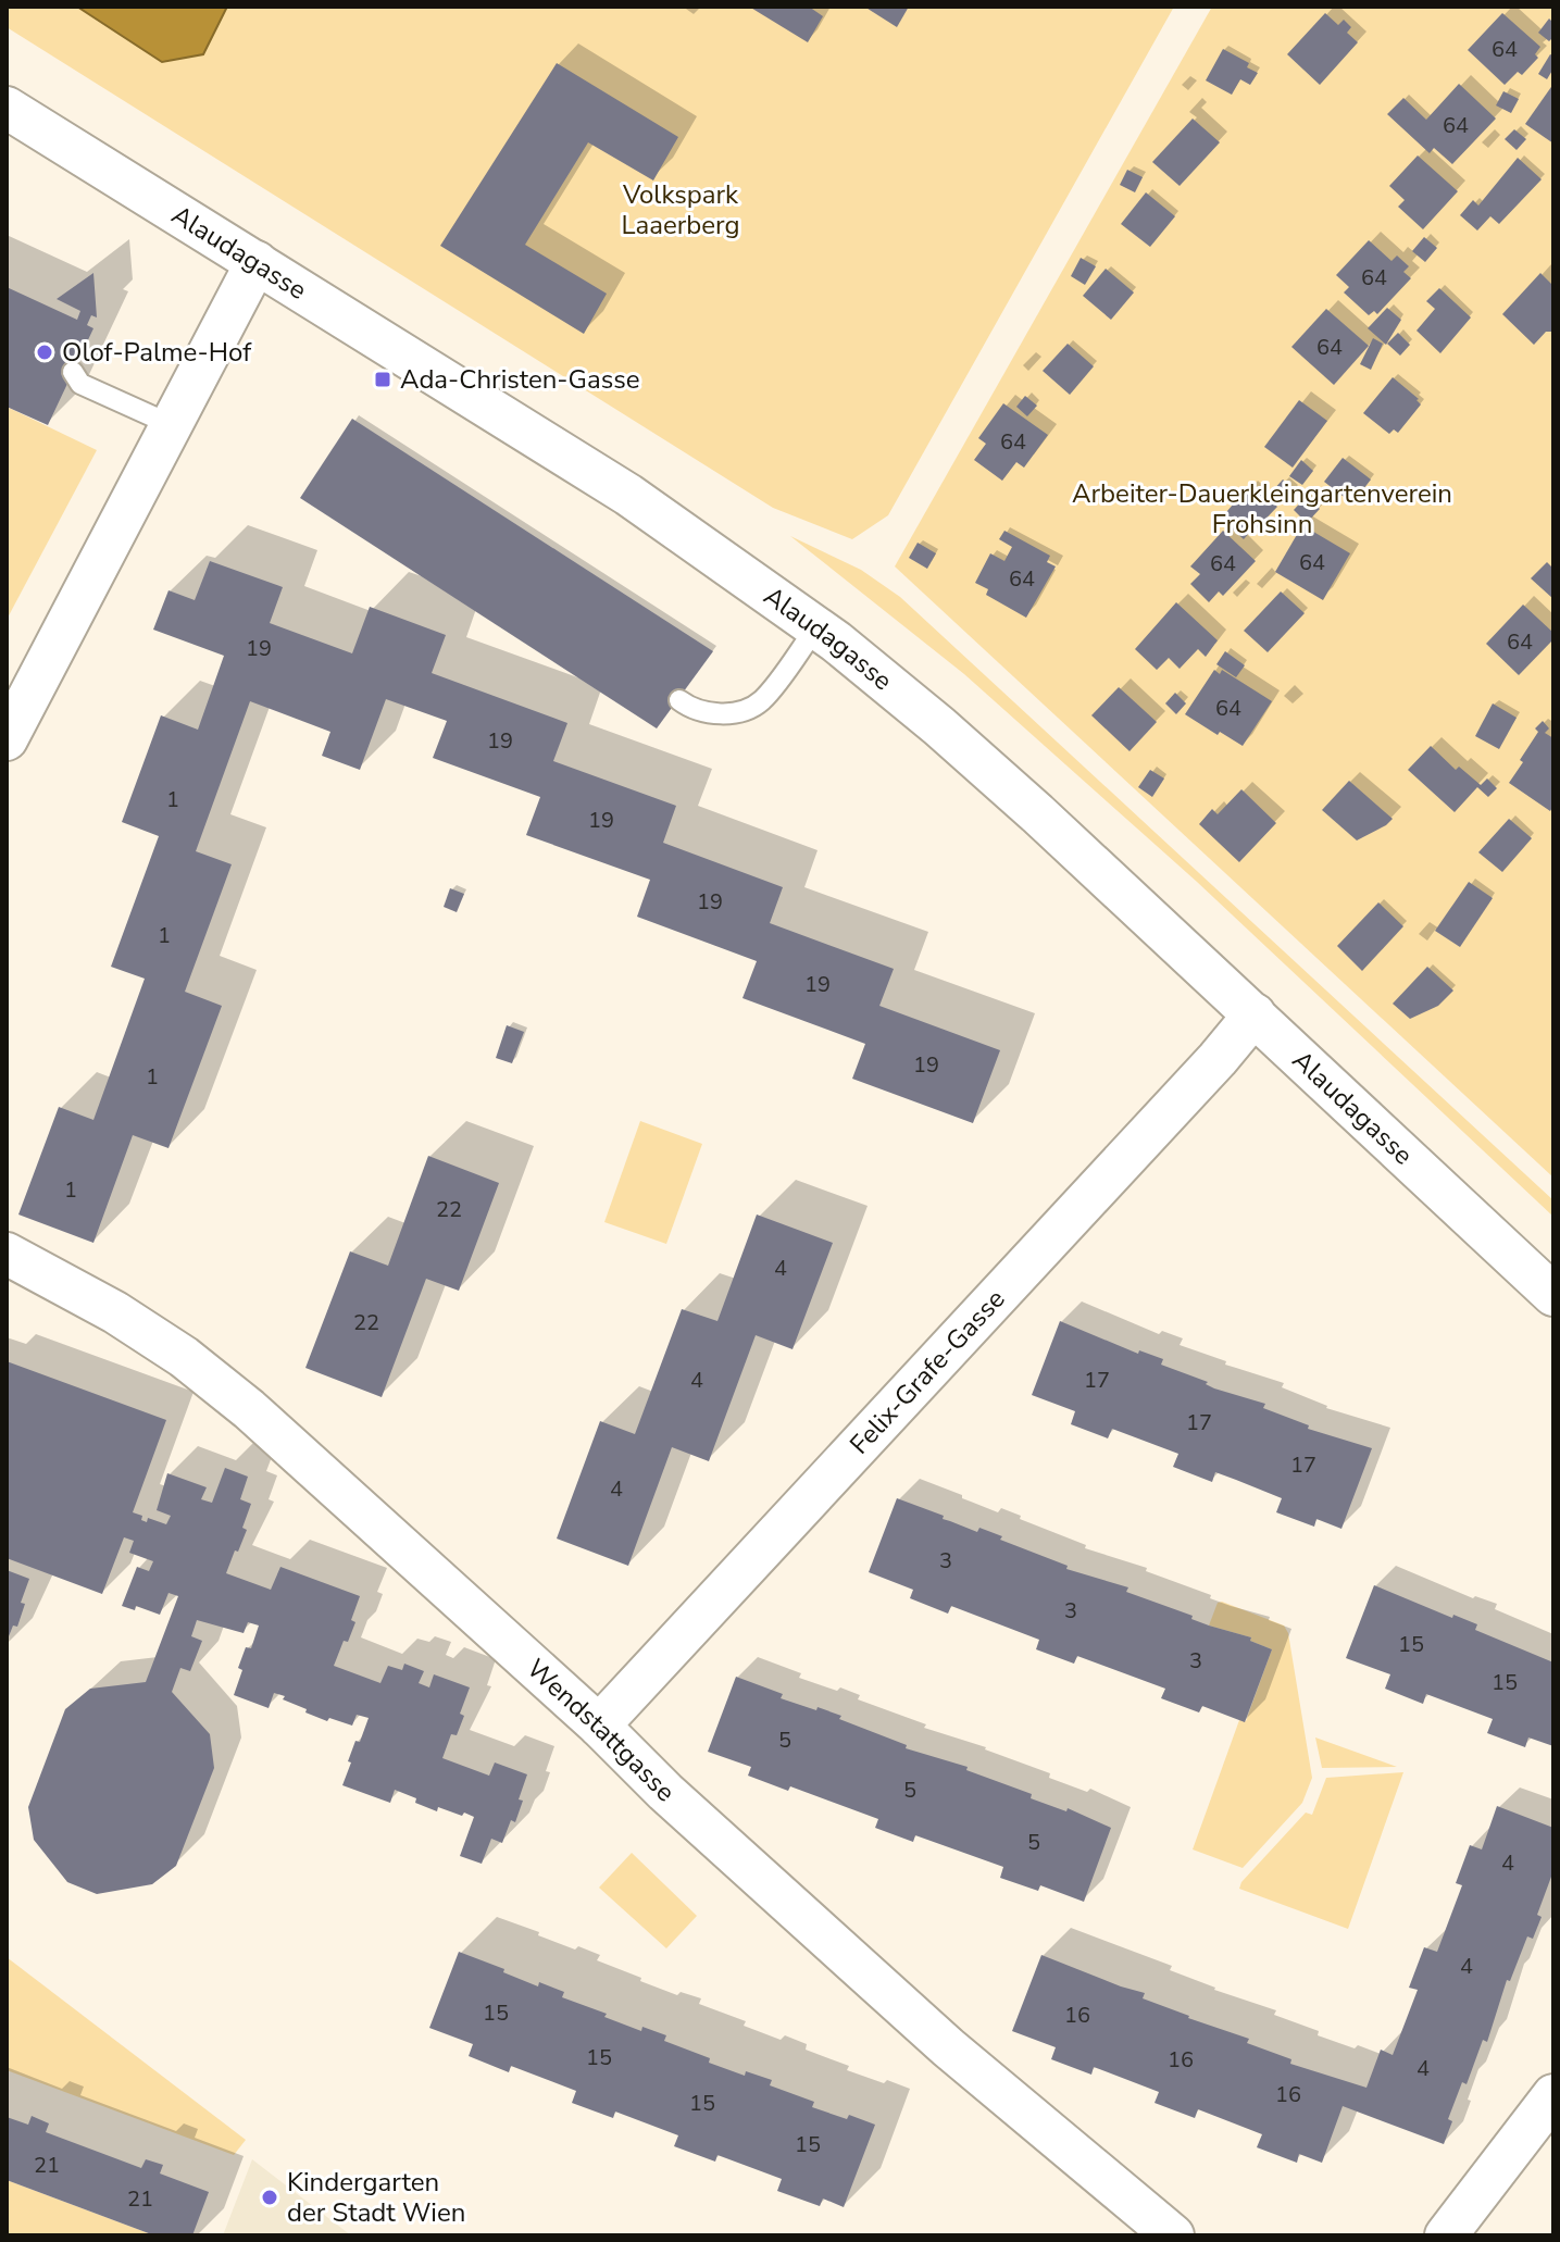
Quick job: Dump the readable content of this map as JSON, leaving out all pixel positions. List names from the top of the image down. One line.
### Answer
{"streets":{"street":["Alaudagasse","Felix-Grafe-Gasse","Wendstattgasse"]},"crossings":[["Alaudagasse","Felix-Grafe-Gasse"],["Felix-Grafe-Gasse","Wendstattgasse"]],"parks":["Volkspark Laaerberg","Arbeiter-Dauerkleingartenverein Frohsinn"],"places":{"other":["Olof-Palme-Hof","Kindergarten der Stadt Wien"],"transit":["Ada-Christen-Gasse"]},"house_numbers":["64","64","64","64","64","64","64","64","64","19","64","19","1","19","19","1","19","19","1","1","22","4","22","4","17","17","17","4","3","3","15","3","15","5","5","5","4","4","15","16","15","16","4","16","15","15","21","21"]}
